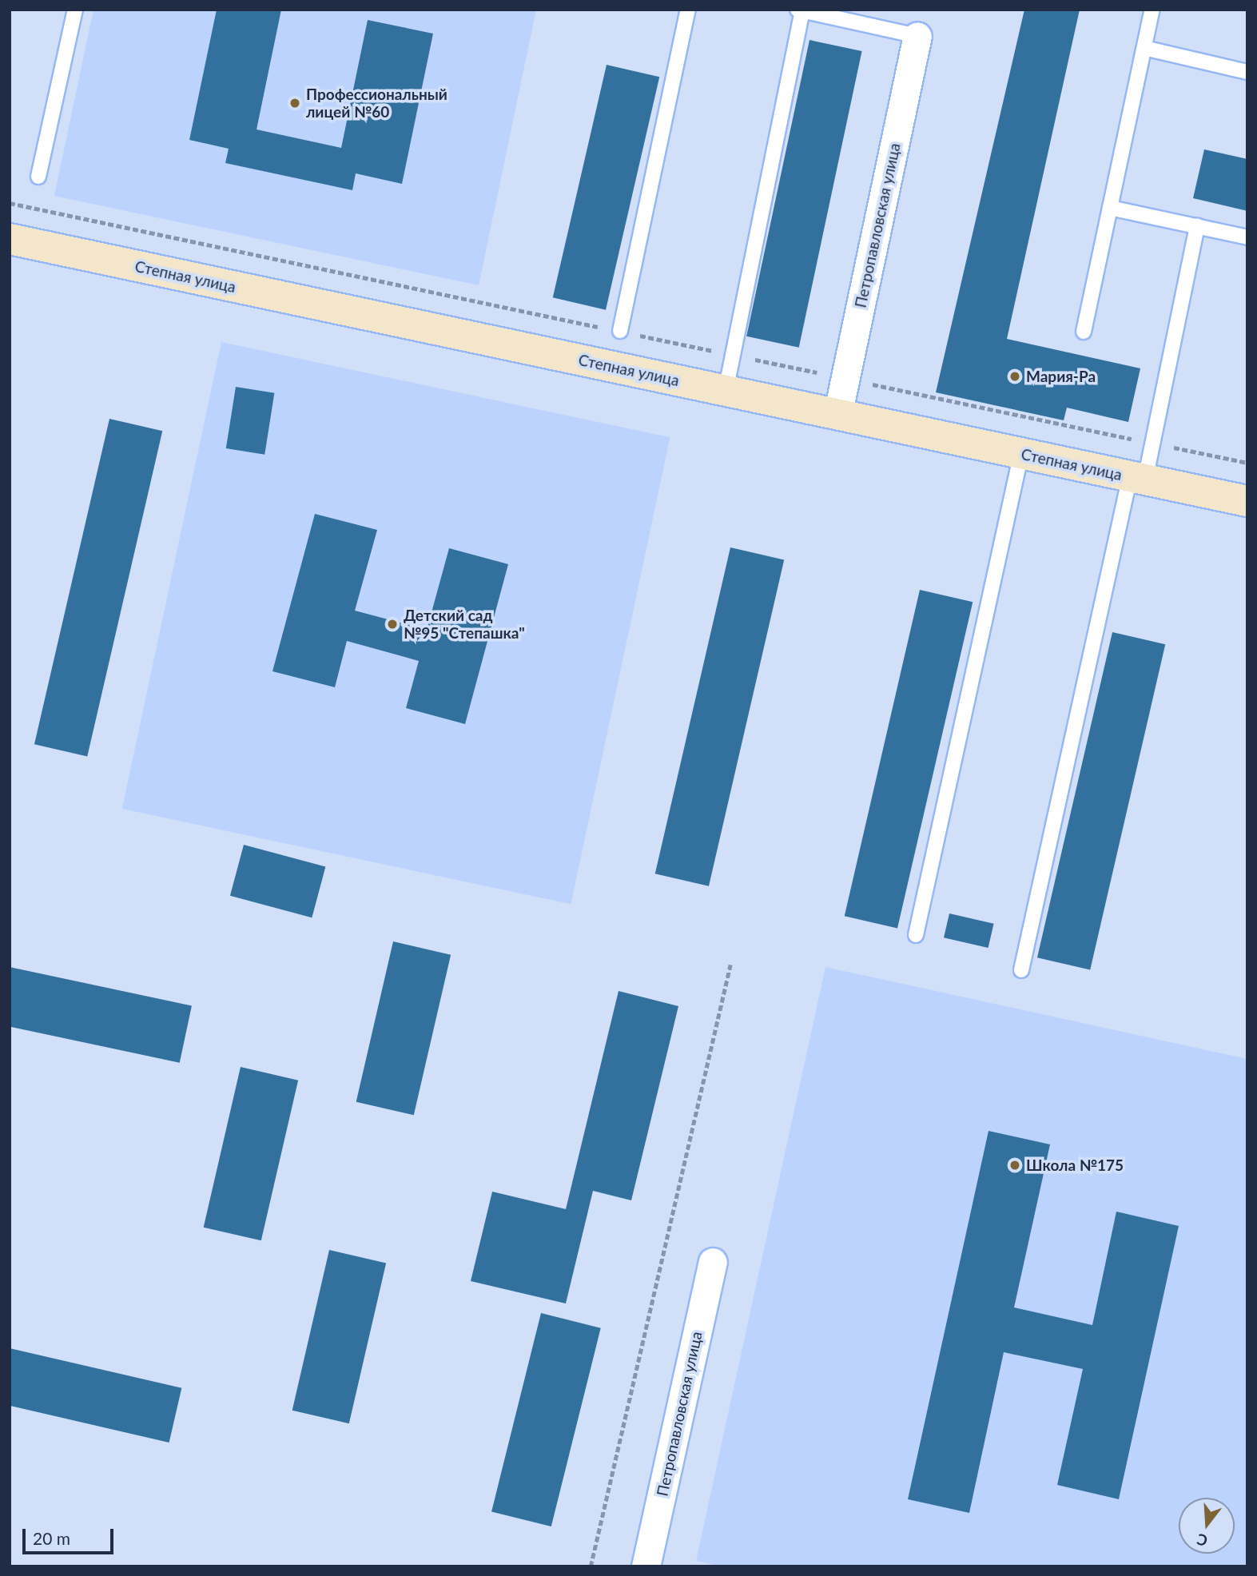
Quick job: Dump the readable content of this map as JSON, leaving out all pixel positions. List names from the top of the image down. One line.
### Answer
{"streets":{"street":["Петропавловская улица","Степная улица"]},"crossings":[["Петропавловская улица","Степная улица"]],"places":["Профессиональный лицей №60","Мария-Ра","Детский сад №95 \"Степашка\"","Школа №175"],"scale_bar":"20 m","north":"bottom"}
